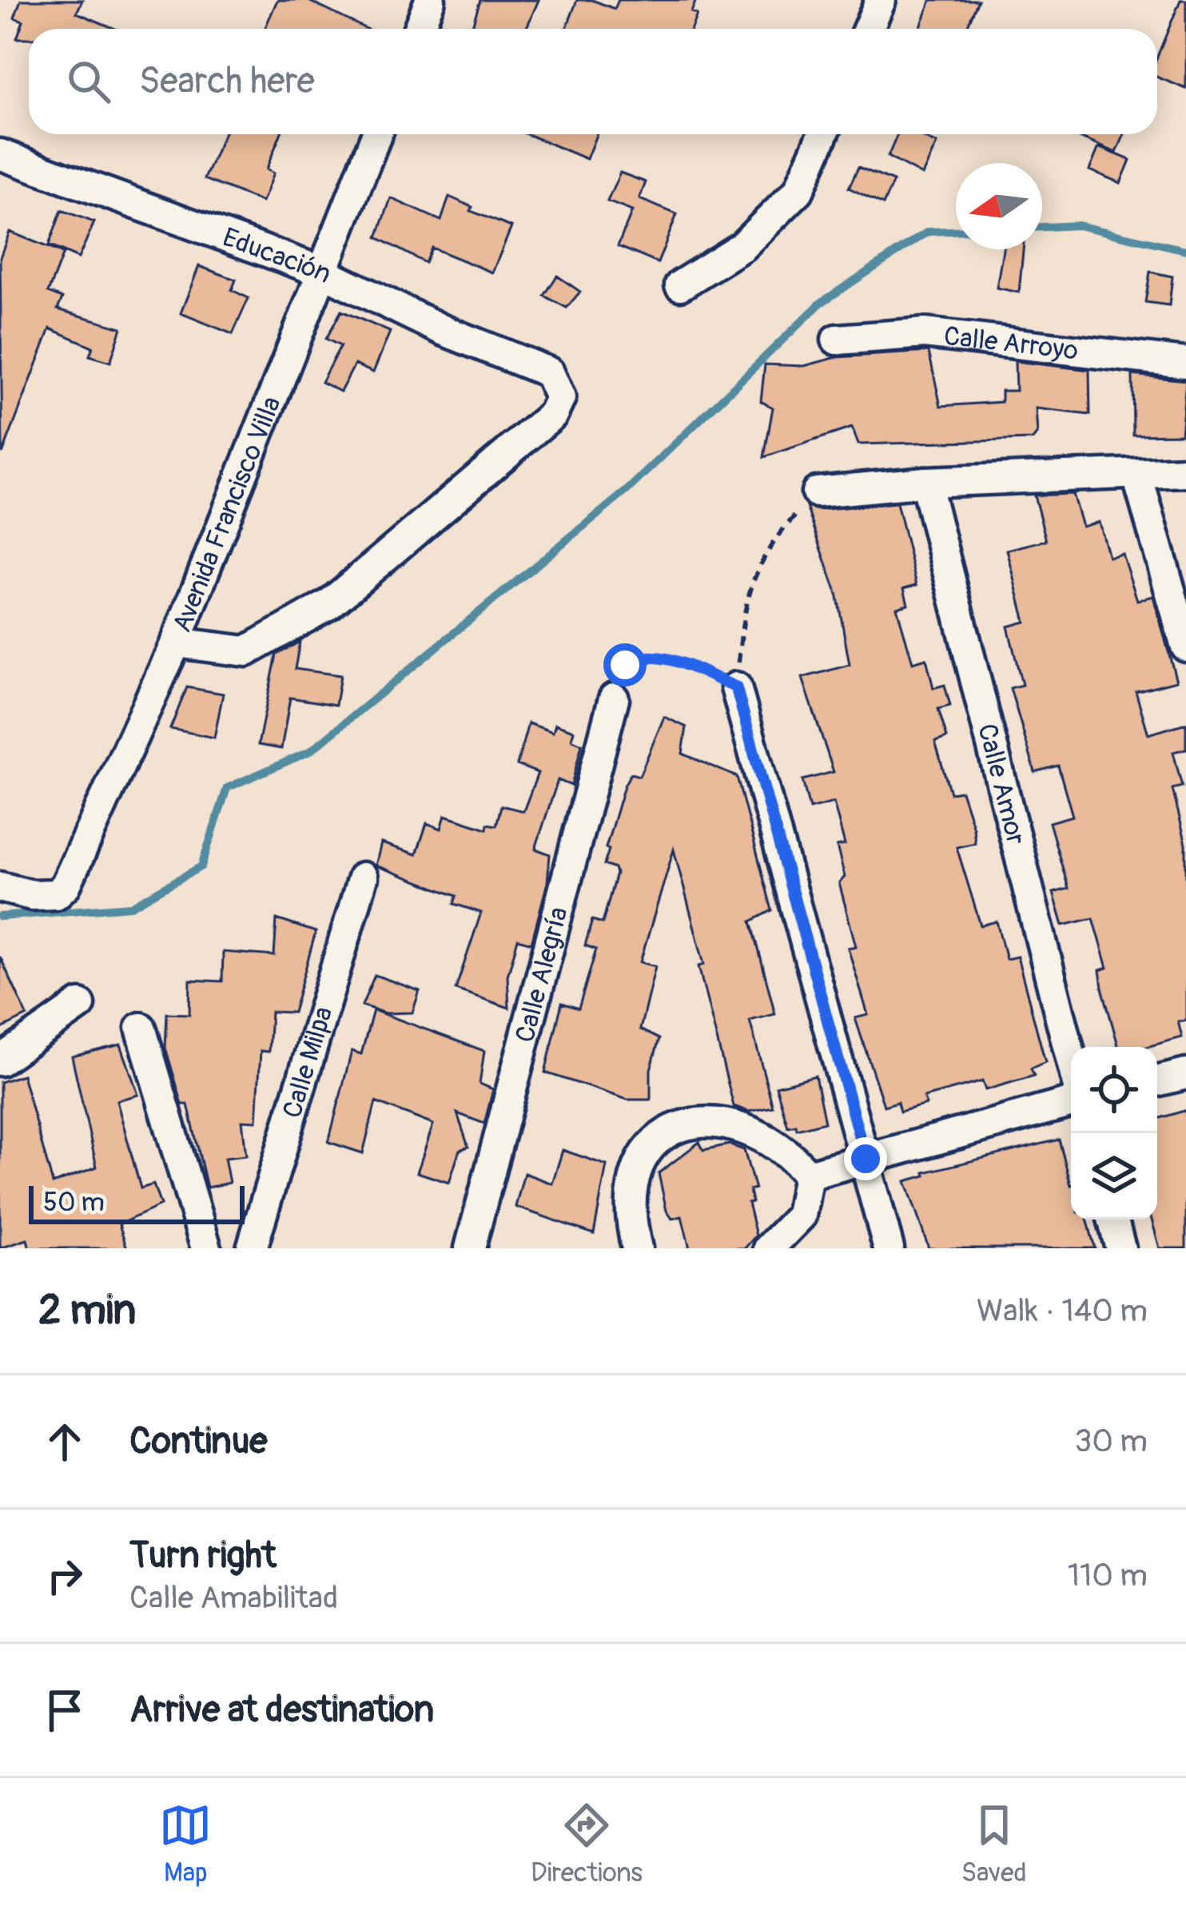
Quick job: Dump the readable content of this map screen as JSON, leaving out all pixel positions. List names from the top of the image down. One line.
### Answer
{"streets":{"street":["Educación","Calle Arroyo","Avenida Francisco Villa","Calle Amor","Calle Alegría","Calle Milpa"]},"crossings":[["Educación","Avenida Francisco Villa"]],"scale_bar":"50 m","north":"left","page":{"search":"Search here","scale":"50 m","heading":["2 min","Walk · 140 m"],"list":[["Continue","30 m"],["Turn right","Calle Amabilitad","110 m"],"Arrive at destination"],"nav":["Map","Directions","Saved"]}}
